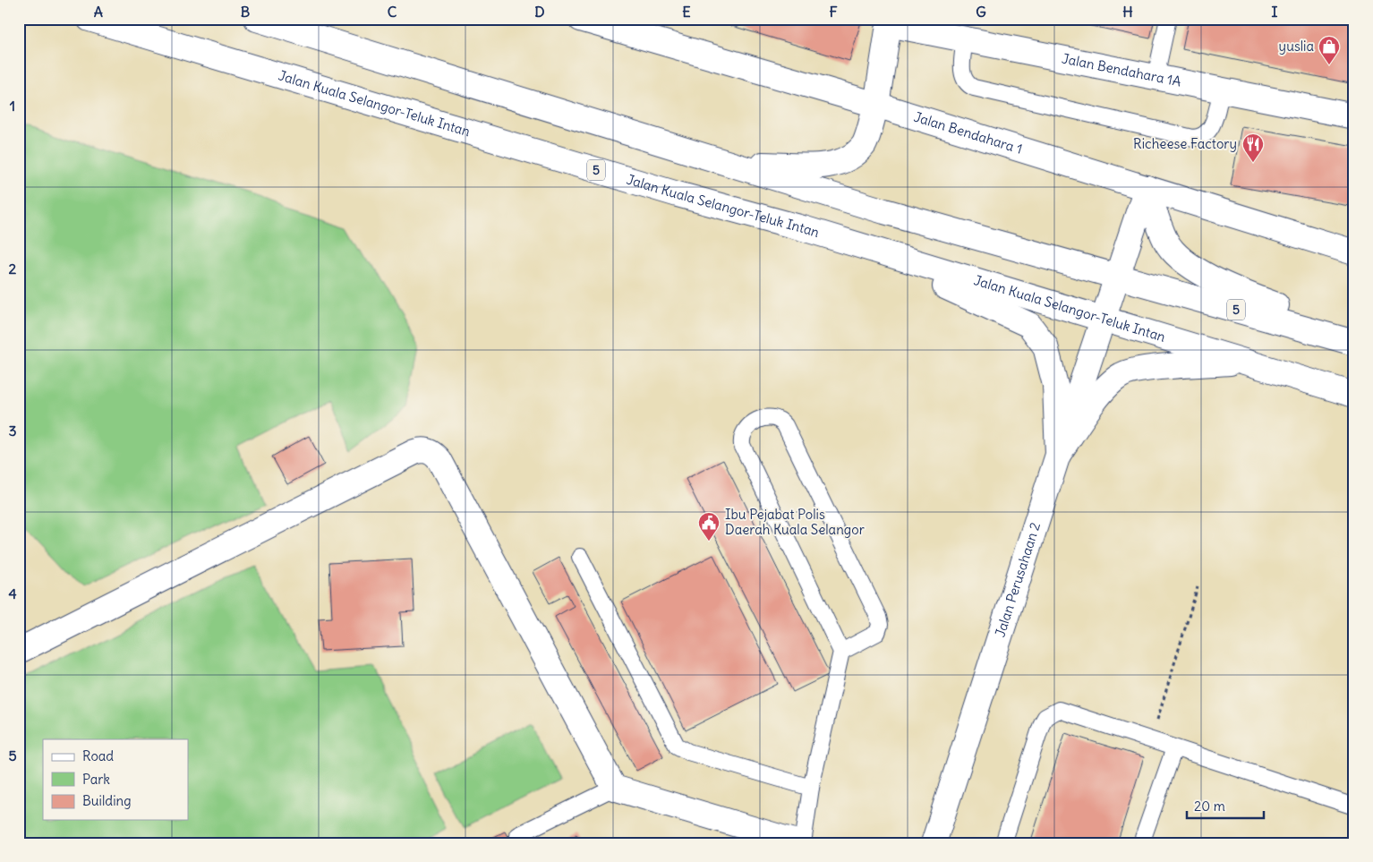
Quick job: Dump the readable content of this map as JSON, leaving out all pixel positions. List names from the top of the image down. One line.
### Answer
{"streets":{"main road":["Jalan Bendahara 1A","Jalan Kuala Selangor-Teluk Intan","Jalan Bendahara 1","5","Jalan Perusahaan 2"]},"crossings":[["Jalan Kuala Selangor-Teluk Intan","Jalan Perusahaan 2"],["Jalan Bendahara 1","Jalan Perusahaan 2"],["5","Jalan Perusahaan 2"]],"places":{"shop":["yuslia"],"restaurant":["Richeese Factory"],"public building":["Ibu Pejabat Polis Daerah Kuala Selangor"]},"legend":["Road","Park","Building"],"scale_bar":"20 m","grid":{"columns":["A","B","C","D","E","F","G","H","I"],"rows":["1","2","3","4","5"]}}
